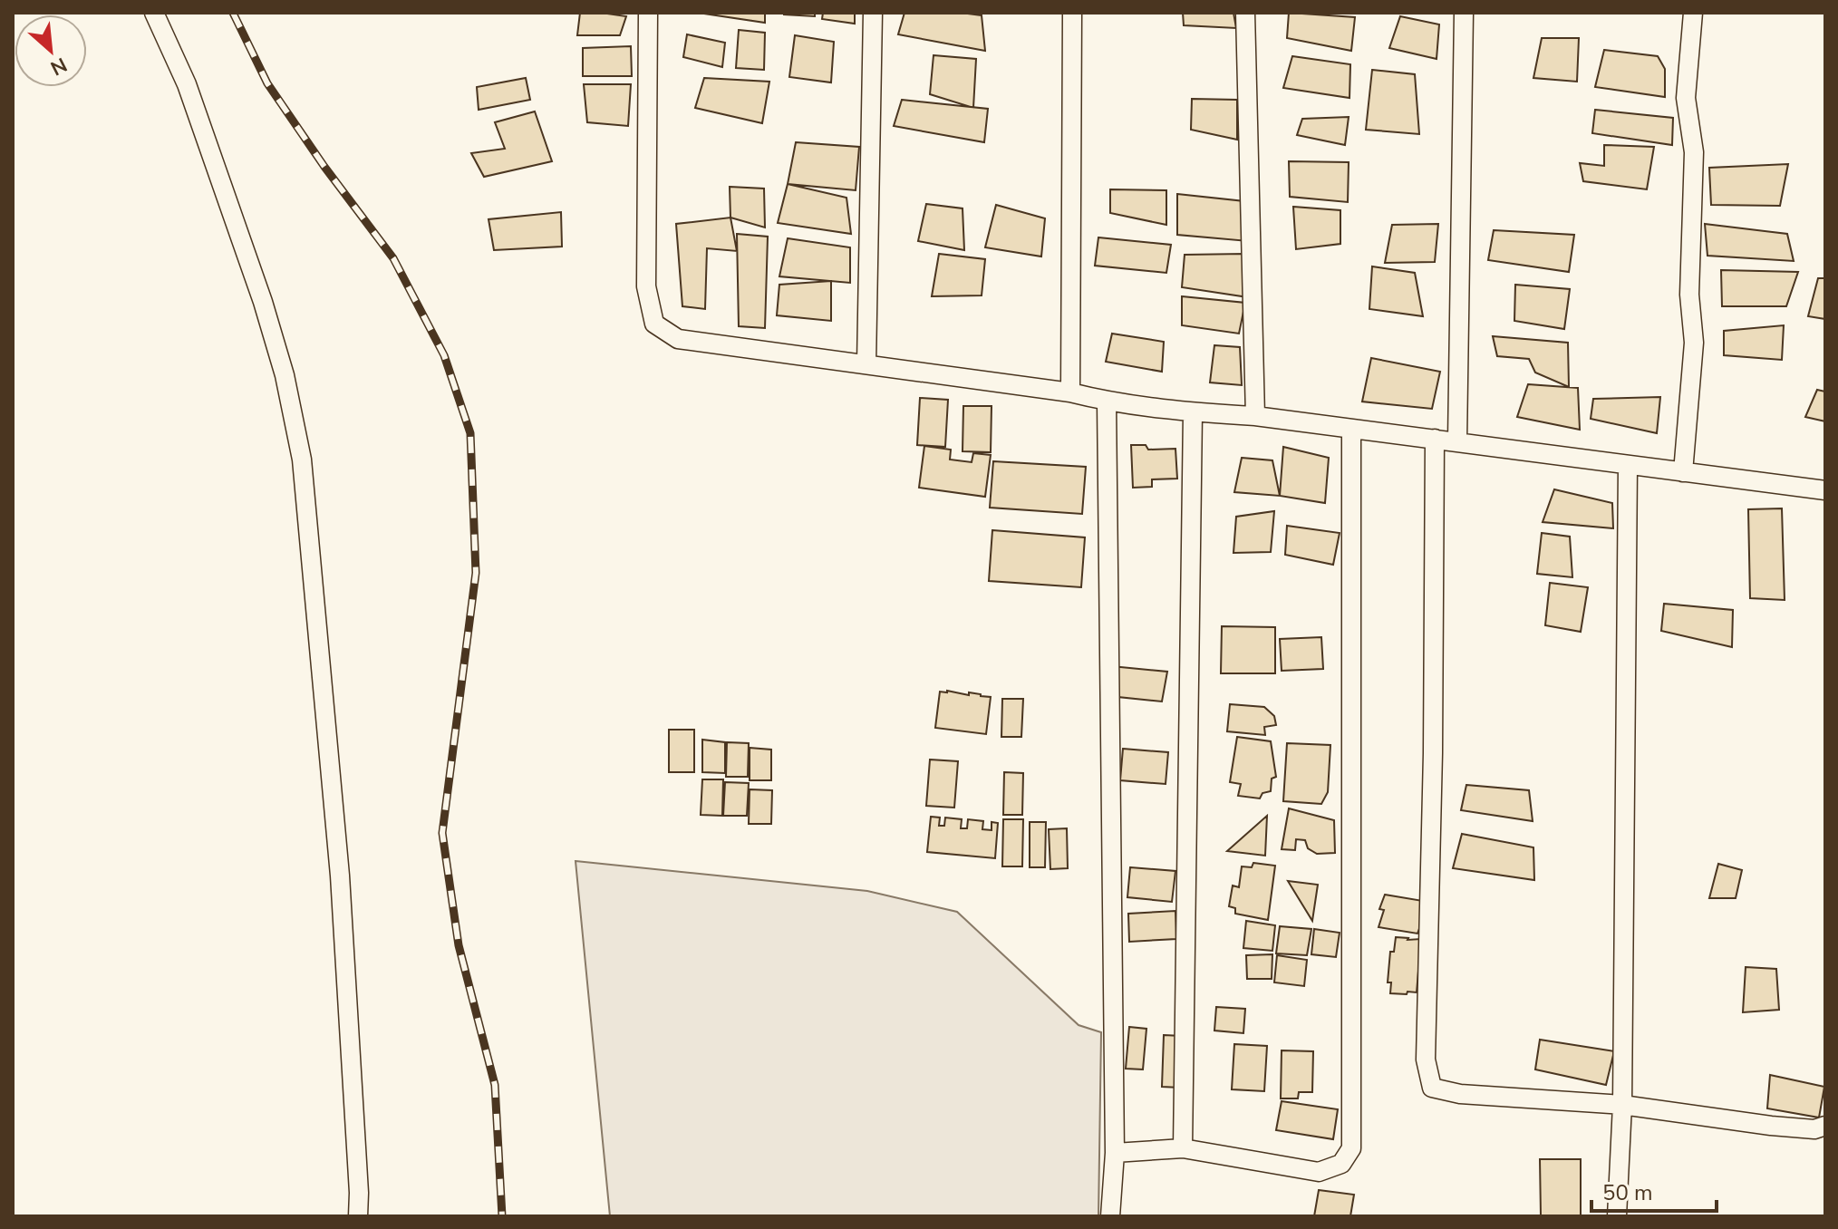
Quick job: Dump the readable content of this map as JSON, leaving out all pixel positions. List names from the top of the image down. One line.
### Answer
{"scale_bar":"50 m","north":"bottom right"}
